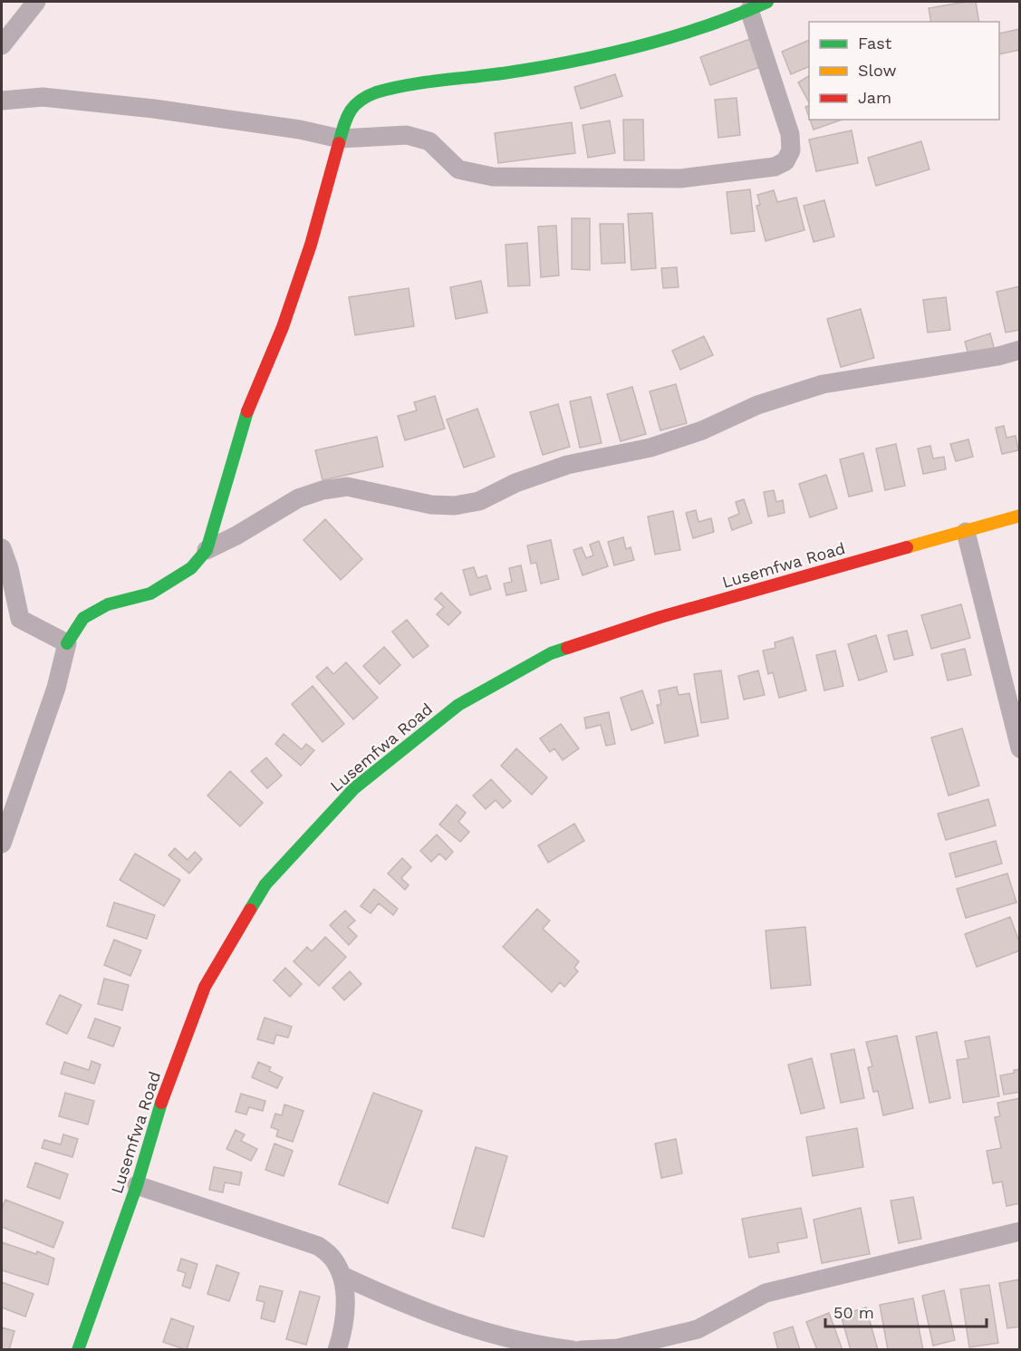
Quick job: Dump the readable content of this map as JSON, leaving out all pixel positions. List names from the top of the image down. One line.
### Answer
{"streets":{"street":["Lusemfwa Road"]},"legend":["Fast","Slow","Jam"],"scale_bar":"50 m"}
